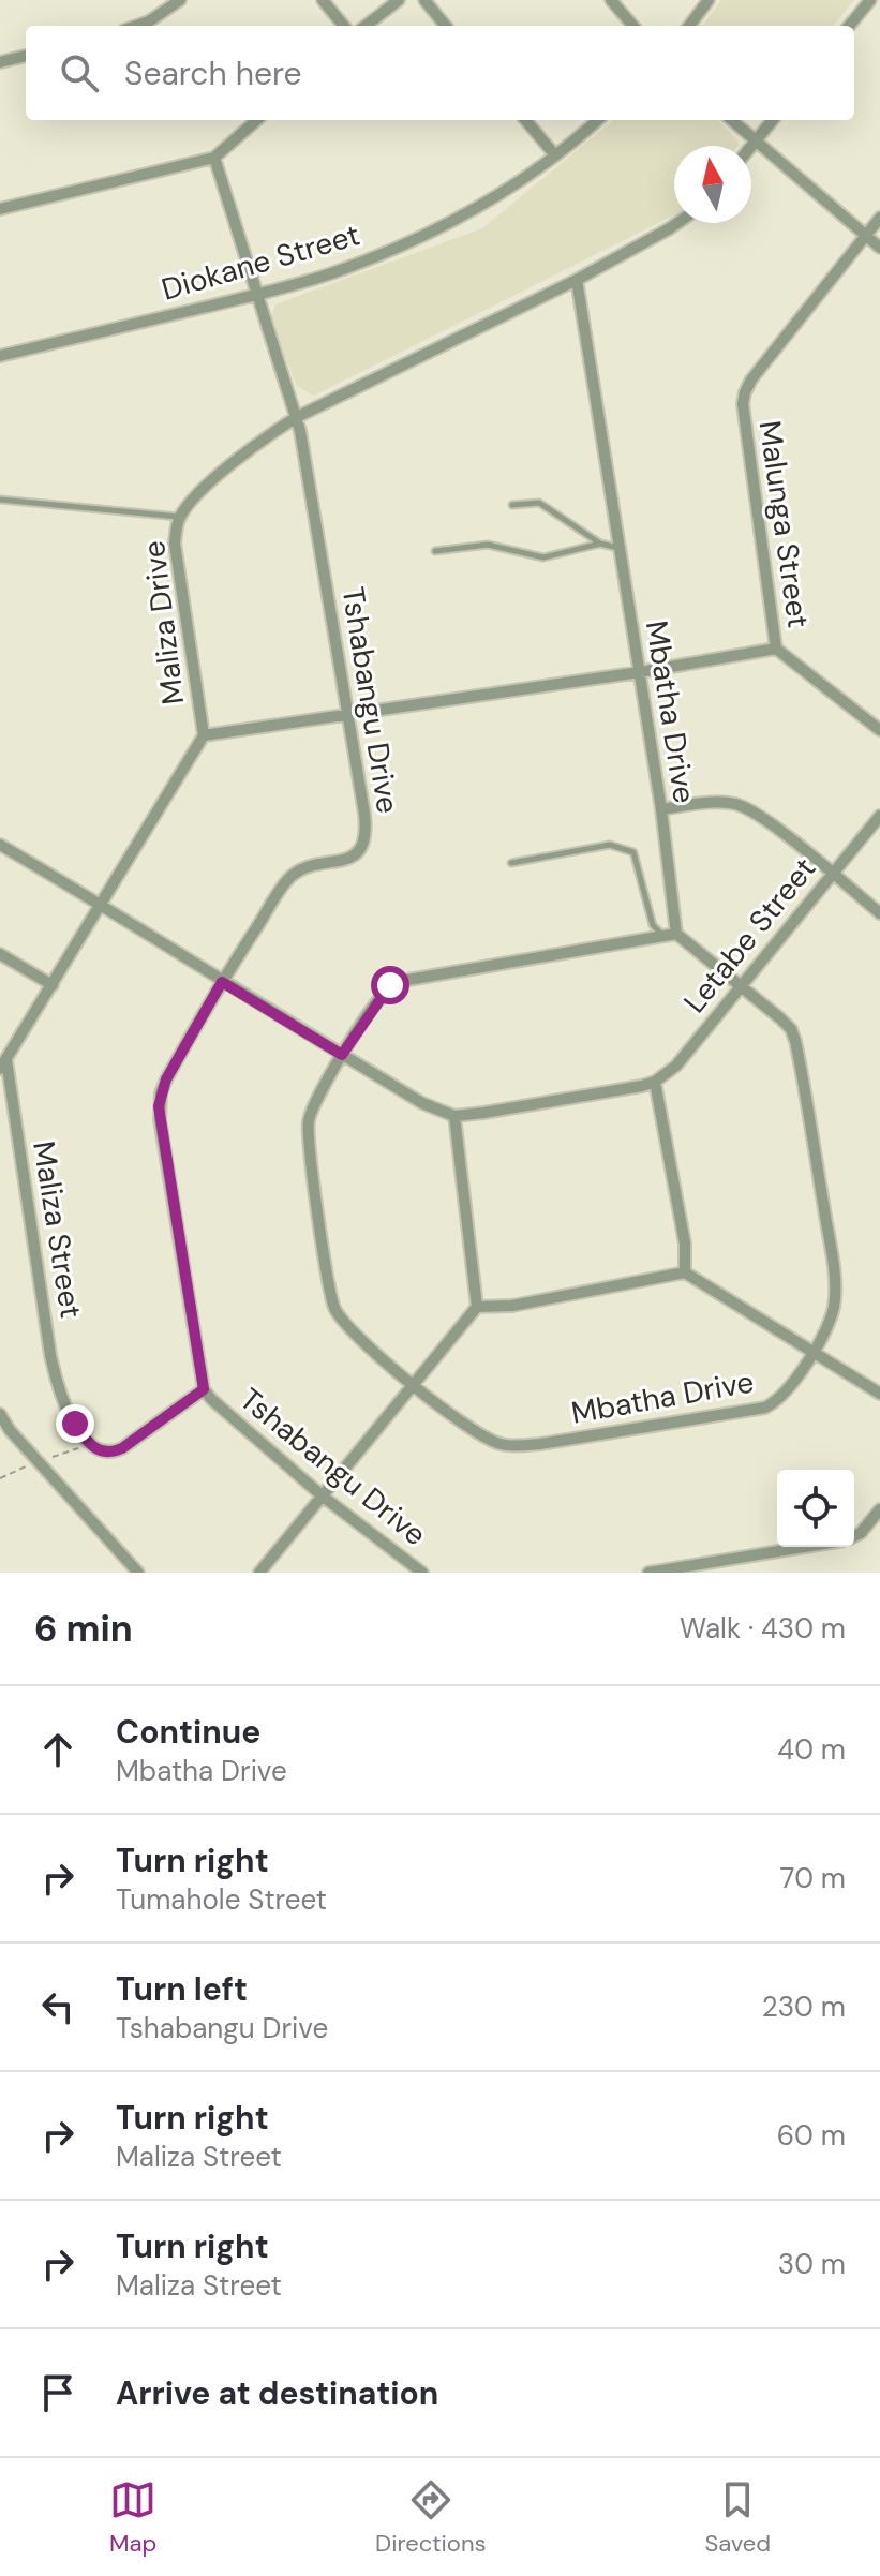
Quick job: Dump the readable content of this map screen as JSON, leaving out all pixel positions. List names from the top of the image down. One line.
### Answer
{"streets":{"street":["Diokane Street","Malunga Street","Maliza Drive","Tshabangu Drive","Mbatha Drive","Letabe Street","Maliza Street"]},"crossings":[["Diokane Street","Tshabangu Drive"],["Maliza Drive","Tshabangu Drive"],["Maliza Drive","Mbatha Drive"],["Maliza Drive","Maliza Street"],["Tshabangu Drive","Maliza Street"],["Mbatha Drive","Letabe Street"]],"north":"top","page":{"search":"Search here","heading":["6 min","Walk · 430 m"],"list":[["Continue","Mbatha Drive","40 m"],["Turn right","Tumahole Street","70 m"],["Turn left","Tshabangu Drive","230 m"],["Turn right","Maliza Street","60 m"],["Turn right","Maliza Street","30 m"],"Arrive at destination"],"nav":["Map","Directions","Saved"]}}
